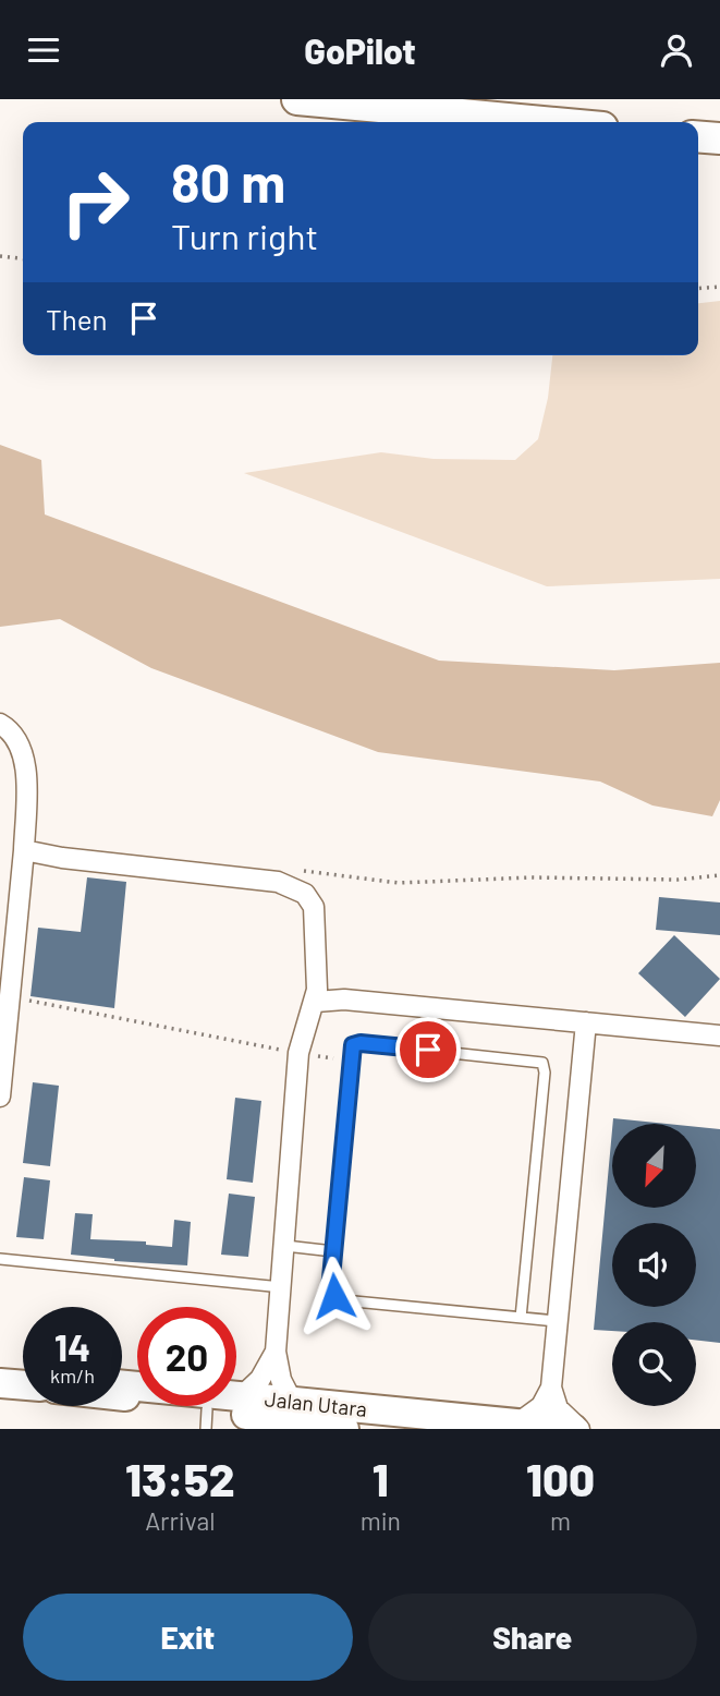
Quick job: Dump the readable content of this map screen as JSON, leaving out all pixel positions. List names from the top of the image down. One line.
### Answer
{"streets":{"street":["Jalan Utara"]},"north":"bottom left","page":{"header":"GoPilot","turn":["80 m","Turn right"],"then":"Then","speed":"14 km/h","limit":"20","eta":["13:52","Arrival","1","min","100","m"],"buttons":["Exit","Share"]}}
